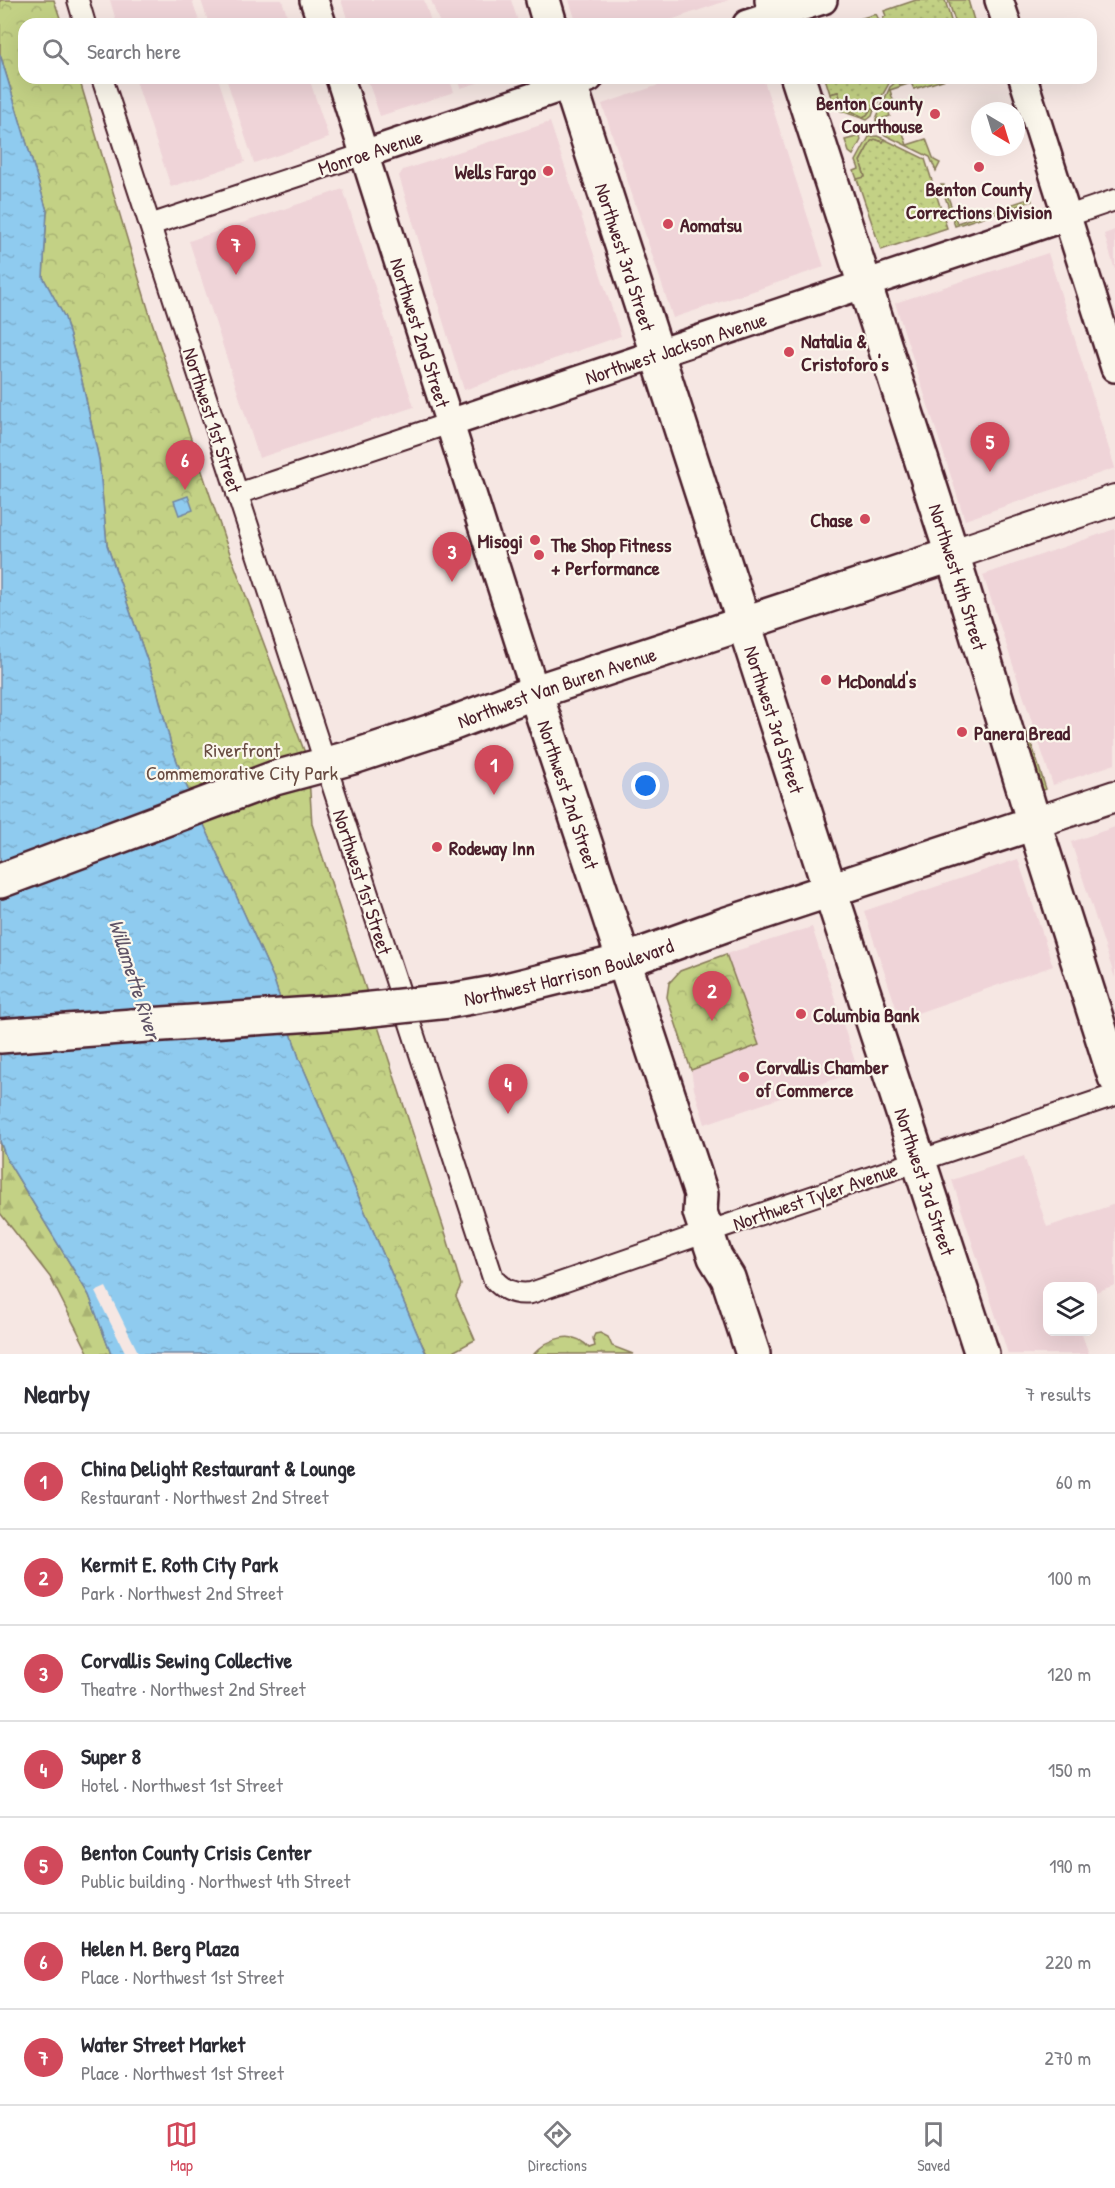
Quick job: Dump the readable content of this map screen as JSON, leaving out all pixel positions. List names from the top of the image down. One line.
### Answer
{"streets":{"highway":["Northwest 3rd Street","Northwest 2nd Street","Northwest 4th Street","Northwest Van Buren Avenue","Northwest Harrison Boulevard"],"street":["Monroe Avenue","Northwest Jackson Avenue","Northwest 1st Street","Northwest Tyler Avenue"]},"crossings":[["Monroe Avenue","Northwest 2nd Street"],["Monroe Avenue","Northwest 1st Street"],["Northwest 3rd Street","Northwest Jackson Avenue"],["Northwest 3rd Street","Northwest Van Buren Avenue"],["Northwest 3rd Street","Northwest Harrison Boulevard"],["Northwest 3rd Street","Northwest Tyler Avenue"],["Northwest 2nd Street","Northwest Jackson Avenue"],["Northwest 2nd Street","Northwest Van Buren Avenue"],["Northwest 2nd Street","Northwest Harrison Boulevard"],["Northwest 2nd Street","Northwest Tyler Avenue"],["Northwest Jackson Avenue","Northwest 1st Street"],["Northwest Jackson Avenue","Northwest 4th Street"],["Northwest 1st Street","Northwest Van Buren Avenue"],["Northwest 1st Street","Northwest Tyler Avenue"],["Northwest 4th Street","Northwest Van Buren Avenue"],["Northwest 4th Street","Northwest Harrison Boulevard"]],"water":["Willamette River"],"parks":["Riverfront Commemorative City Park"],"places":["Benton County Courthouse","Benton County Corrections Division","Wells Fargo","Aomatsu","Natalia & Cristoforo's","Chase","Misogi","The Shop Fitness + Performance","McDonald's","Panera Bread","Rodeway Inn","Columbia Bank","Corvallis Chamber of Commerce"],"north":"bottom right","page":{"search":"Search here","pins":["7","5","6","3","1","2","4"],"heading":["Nearby","7 results"],"list":[{"mark":"1","name":"China Delight Restaurant & Lounge","note":"Restaurant · Northwest 2nd Street","value":"60 m"},{"mark":"2","name":"Kermit E. Roth City Park","note":"Park · Northwest 2nd Street","value":"100 m"},{"mark":"3","name":"Corvallis Sewing Collective","note":"Theatre · Northwest 2nd Street","value":"120 m"},{"mark":"4","name":"Super 8","note":"Hotel · Northwest 1st Street","value":"150 m"},{"mark":"5","name":"Benton County Crisis Center","note":"Public building · Northwest 4th Street","value":"190 m"},{"mark":"6","name":"Helen M. Berg Plaza","note":"Place · Northwest 1st Street","value":"220 m"},{"mark":"7","name":"Water Street Market","note":"Place · Northwest 1st Street","value":"270 m"}],"nav":["Map","Directions","Saved"]}}
